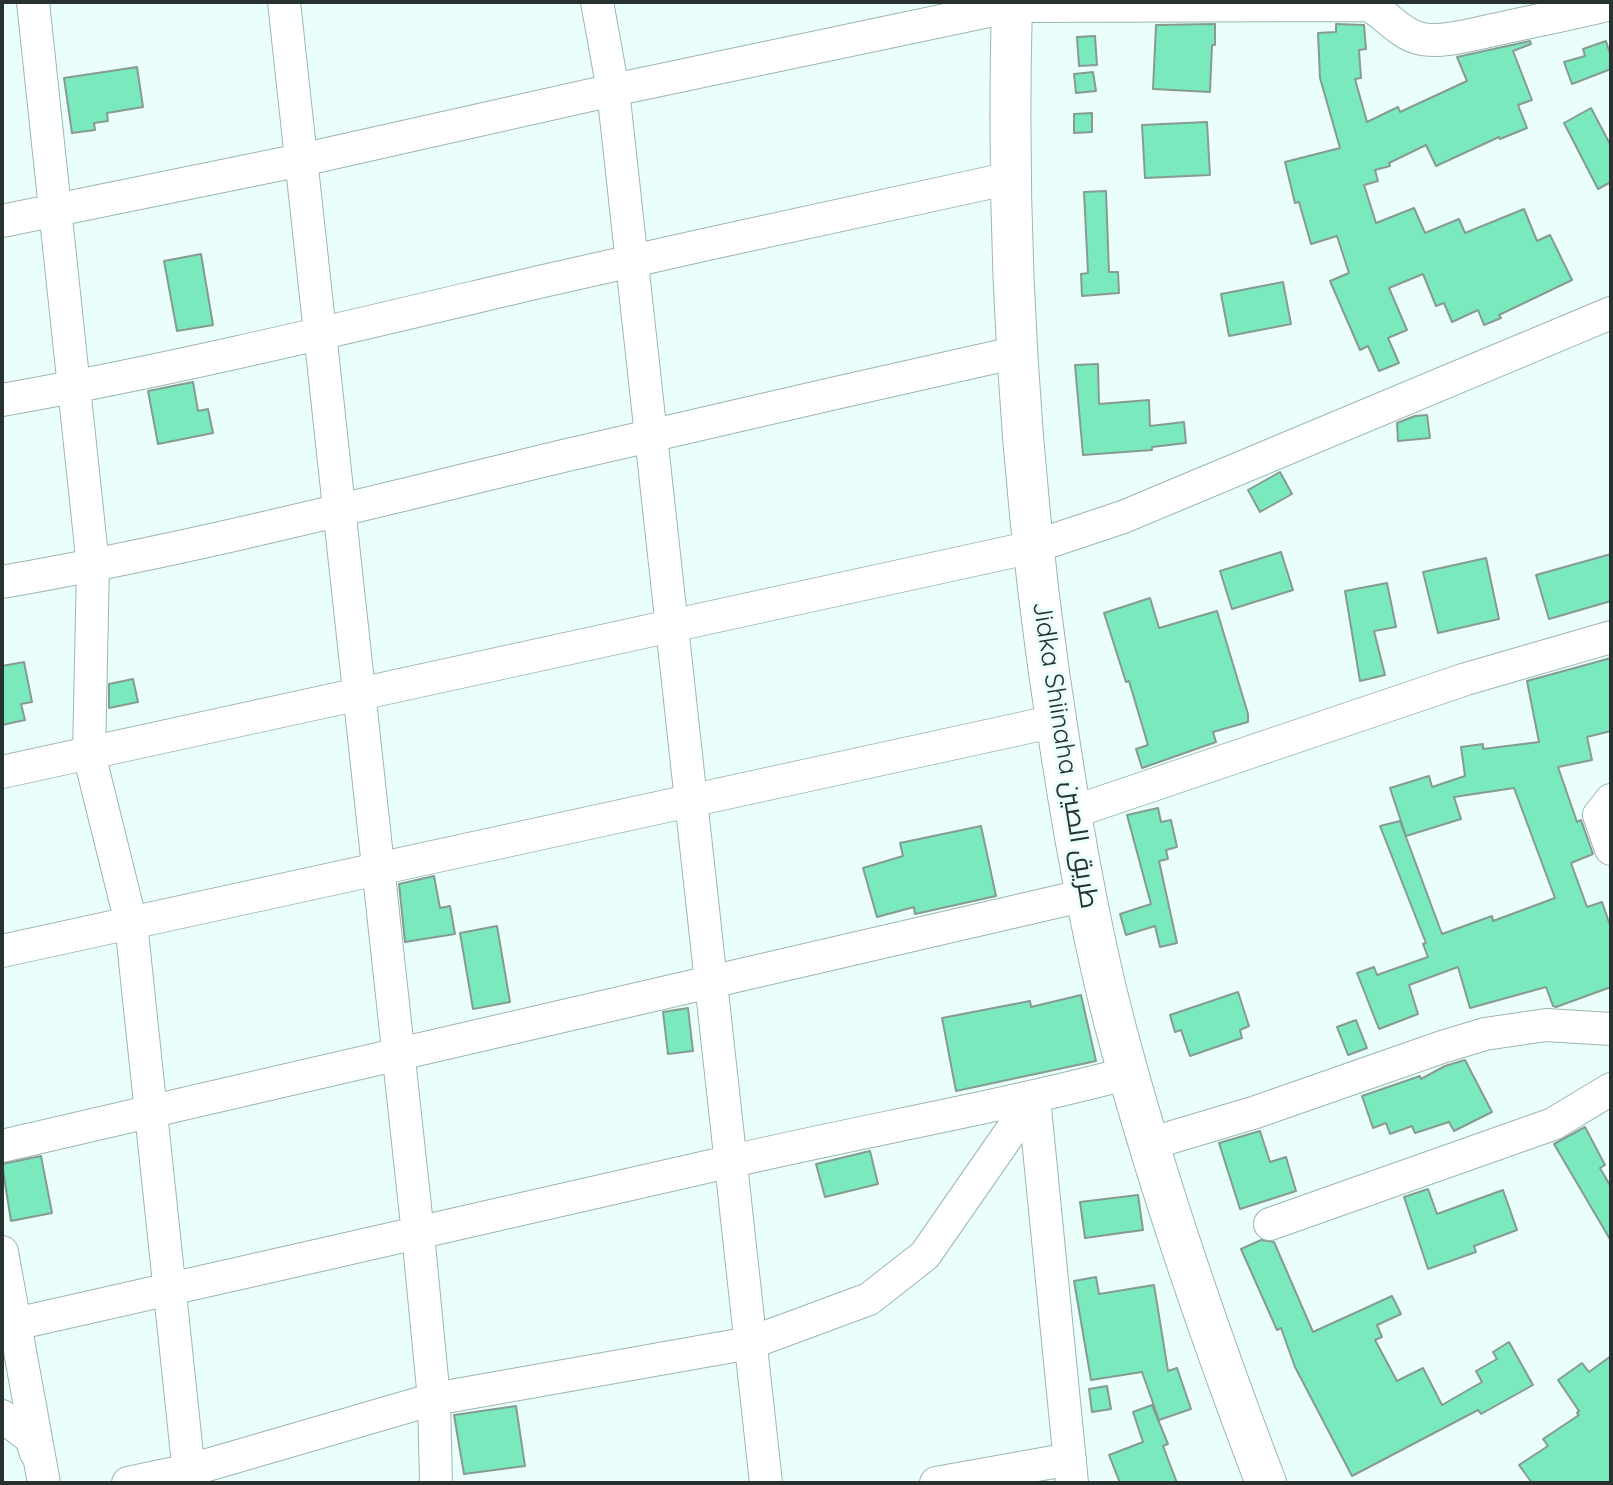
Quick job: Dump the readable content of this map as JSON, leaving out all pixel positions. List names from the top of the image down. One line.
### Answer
{"streets":{"main road":["Jidka Shiinaha طريق الصين"]}}
